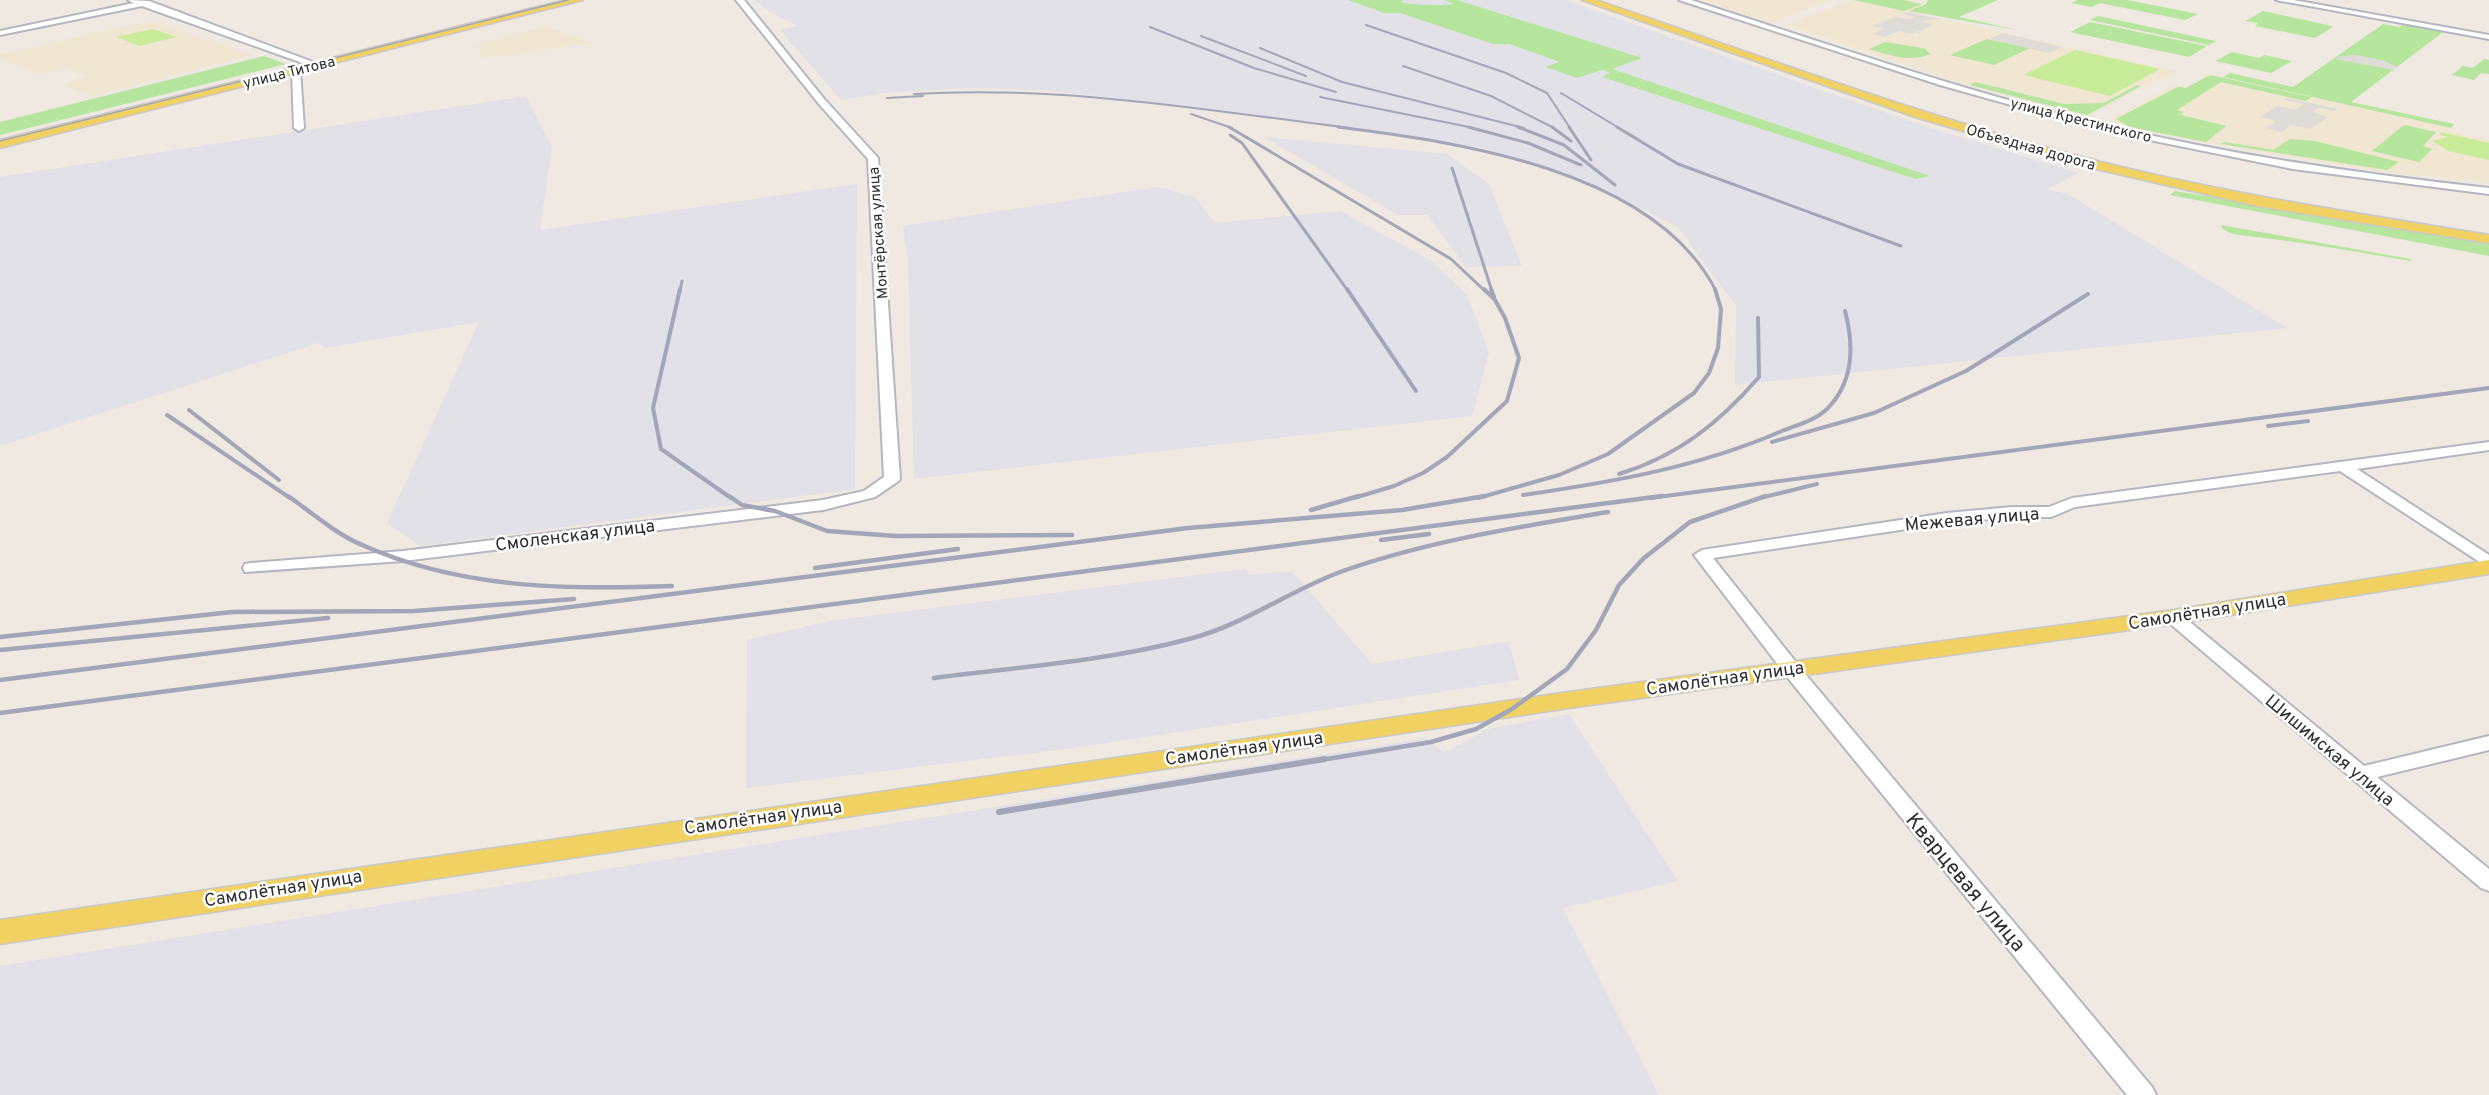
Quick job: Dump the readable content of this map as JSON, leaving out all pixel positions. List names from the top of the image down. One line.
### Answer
{"streets":{"main road":["улица Титова","Объездная дорога","Самолётная улица"],"street":["улица Крестинского","Монтёрская улица","Межевая улица","Смоленская улица","Шишимская улица","Кварцевая улица"]},"crossings":[["Монтёрская улица","Смоленская улица"],["Межевая улица","Самолётная улица"],["Межевая улица","Кварцевая улица"],["Самолётная улица","Шишимская улица"],["Самолётная улица","Кварцевая улица"]]}
